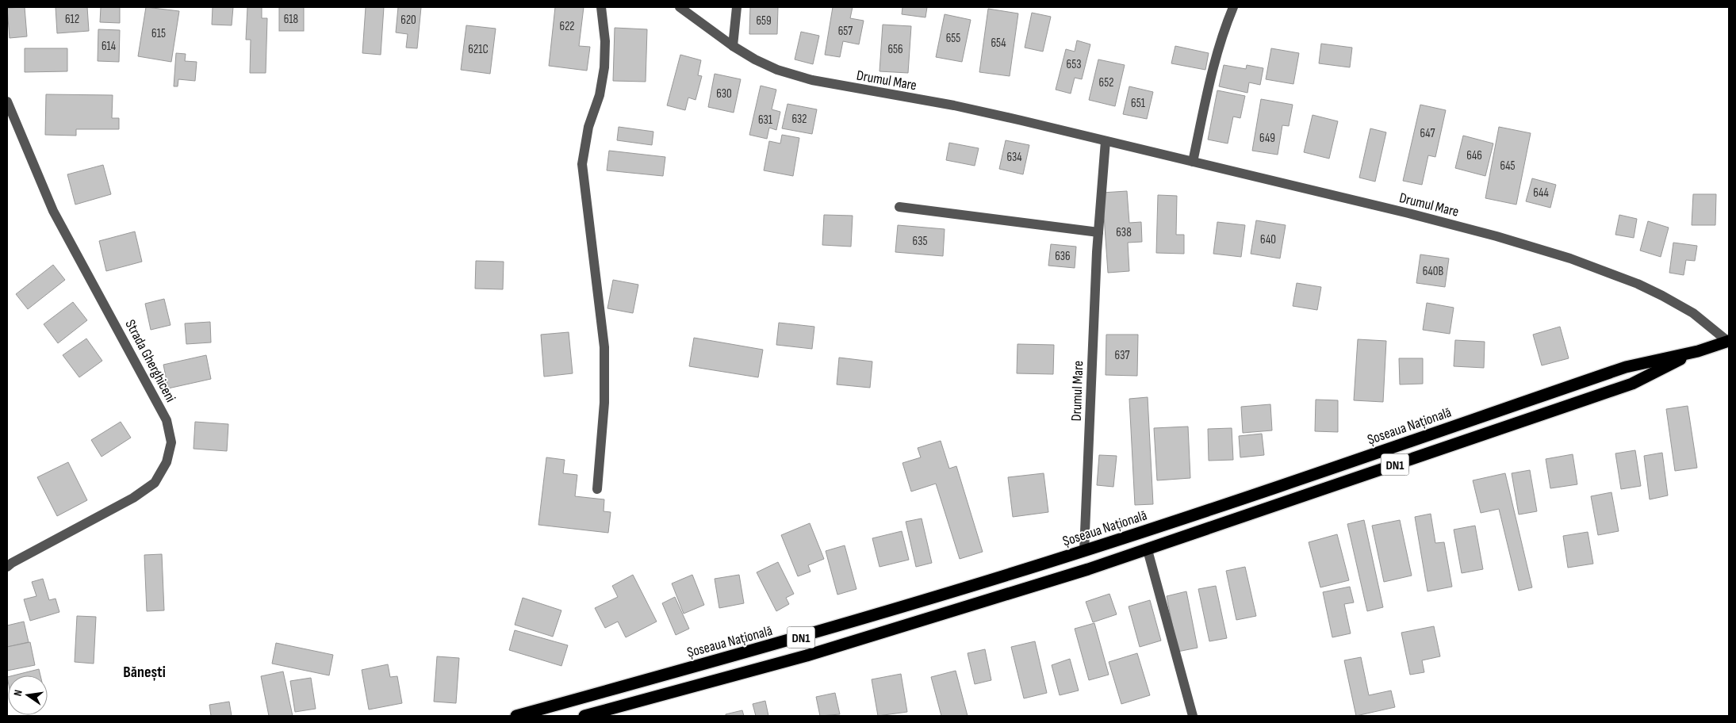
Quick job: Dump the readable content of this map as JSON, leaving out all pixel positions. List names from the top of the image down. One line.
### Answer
{"streets":{"highway":["Șoseaua Națională","DN1"],"street":["Drumul Mare","Strada Gherghiceni"]},"crossings":[["Drumul Mare","Șoseaua Națională"]],"districts":["Bănești"],"house_numbers":["612","618","620","659","622","657","615","655","654","614","621C","656","653","652","630","651","632","631","647","649","646","634","645","644","638","640","635","636","640B","637"],"north":"left"}
